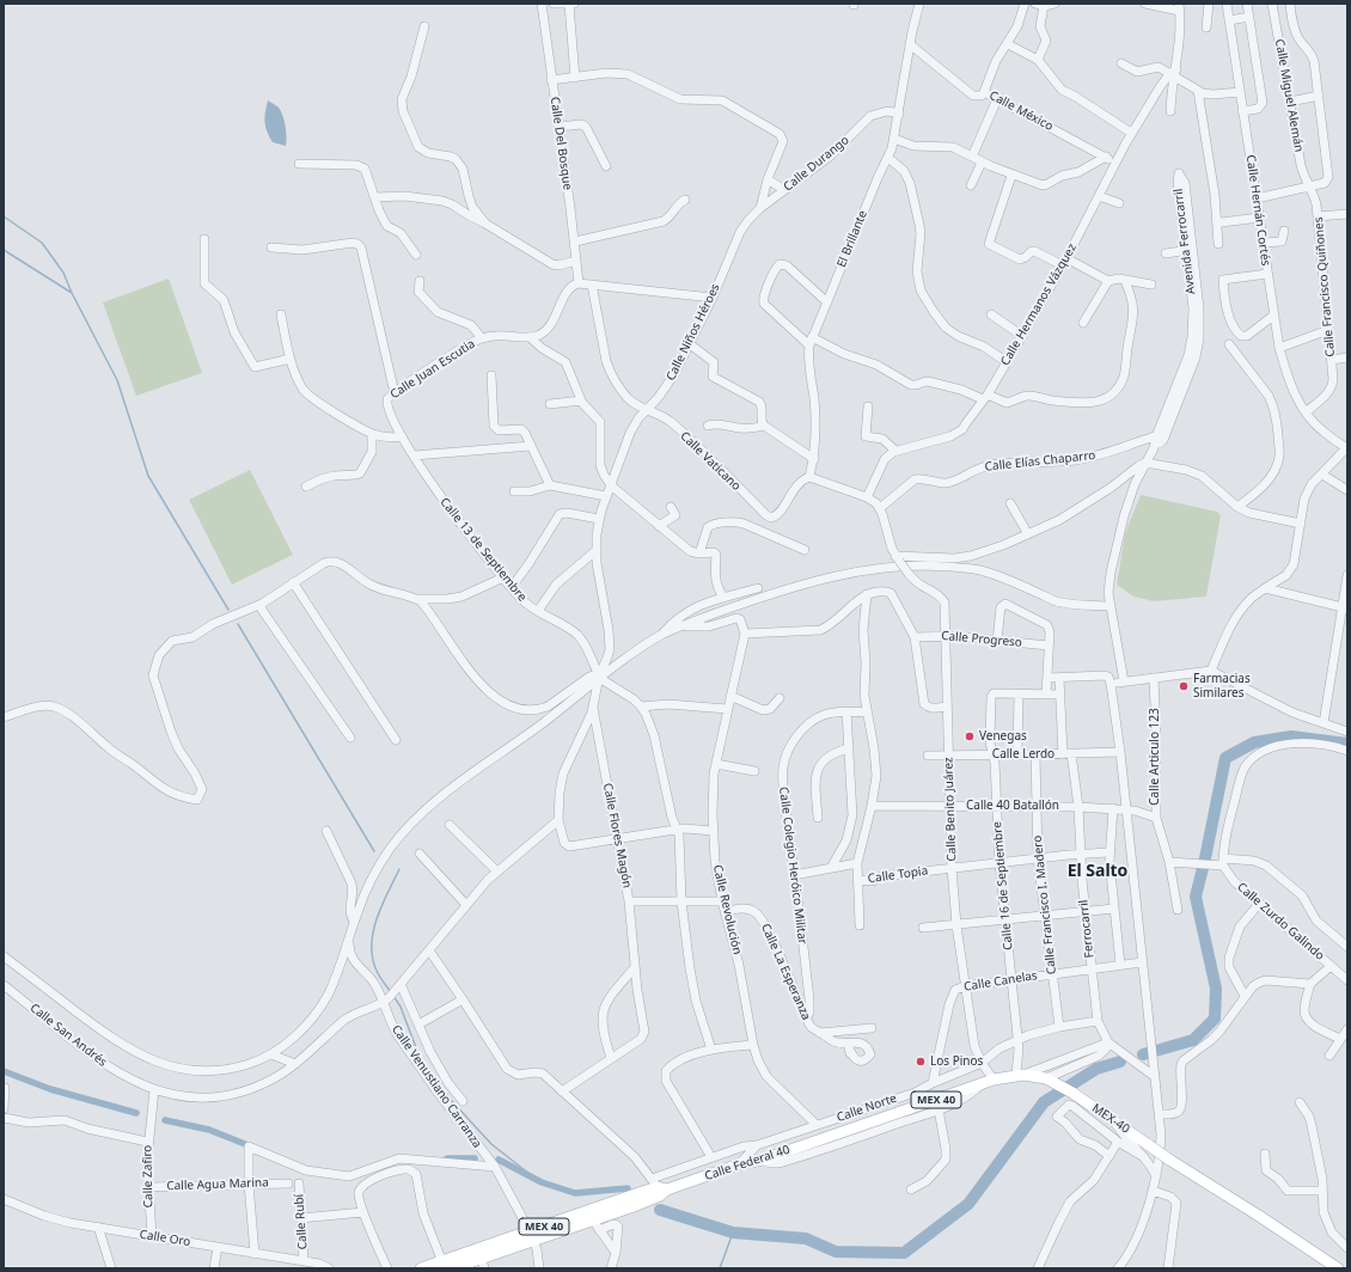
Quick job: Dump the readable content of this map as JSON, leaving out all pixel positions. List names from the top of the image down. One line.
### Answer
{"streets":{"main road":["MEX 40","MEX-40","Calle Federal 40"],"street":["Calle Miguel Alemán","Calle México","Calle Del Bosque","Calle Durango","Calle Hernán Cortés","El Brillante","Avenida Ferrocarril","Calle Francisco Quiñones","Calle Hermanos Vázquez","Calle Niños Héroes","Calle Juan Escutia","Calle Vaticano","Calle Elías Chaparro","Calle 13 de Septiembre","Calle Progreso","Calle Lerdo","Calle Articulo 123","Calle 40 Batallón","Calle Benito Juárez","Calle Flores Magón","Calle Colegio Heróico Militar","Calle Topia","Calle 16 de Septiembre","Calle Francisco I. Madero","Calle Revolución","Calle Zurdo Galindo","Ferrocarril","Calle La Esperanza","Calle Canelas","Calle San Andrés","Calle Venustiano Carranza","Calle Norte","Calle Zafiro","Calle Agua Marina","Calle Rubí","Calle Oro"]},"crossings":[["Calle Miguel Alemán","Calle Francisco Quiñones"],["Calle México","El Brillante"],["Calle México","Calle Hermanos Vázquez"],["Calle Durango","El Brillante"],["Calle Durango","Calle Niños Héroes"],["Calle Hernán Cortés","Calle Francisco Quiñones"],["El Brillante","Calle Vaticano"],["Avenida Ferrocarril","Calle Elías Chaparro"],["Calle Niños Héroes","Calle Vaticano"],["Calle Niños Héroes","Calle 13 de Septiembre"],["Calle Juan Escutia","Calle 13 de Septiembre"],["Calle Elías Chaparro","Calle Benito Juárez"],["Calle Progreso","Calle Benito Juárez"],["Calle Lerdo","Calle Benito Juárez"],["Calle Lerdo","Calle 16 de Septiembre"],["Calle Lerdo","Calle Francisco I. Madero"],["Calle Lerdo","Ferrocarril"],["Calle Articulo 123","Calle 40 Batallón"],["Calle 40 Batallón","Calle Benito Juárez"],["Calle 40 Batallón","Calle 16 de Septiembre"],["Calle 40 Batallón","Calle Francisco I. Madero"],["Calle 40 Batallón","Ferrocarril"],["Calle Benito Juárez","Calle Topia"],["Calle Benito Juárez","Calle Canelas"],["Calle Benito Juárez","MEX 40"],["Calle Benito Juárez","Calle Norte"],["Calle Benito Juárez","Calle Federal 40"],["Calle Colegio Heróico Militar","Calle La Esperanza"],["Calle Topia","Calle 16 de Septiembre"],["Calle Topia","Calle Francisco I. Madero"],["Calle Topia","Ferrocarril"],["Calle 16 de Septiembre","Calle Canelas"],["Calle 16 de Septiembre","MEX 40"],["Calle 16 de Septiembre","Calle Norte"],["Calle Francisco I. Madero","Calle Canelas"],["Calle Revolución","Calle La Esperanza"],["Calle Revolución","Calle Norte"],["Ferrocarril","Calle Canelas"],["Calle Canelas","Calle Norte"],["Calle San Andrés","Calle Venustiano Carranza"],["Calle San Andrés","Calle Zafiro"],["Calle Venustiano Carranza","Calle Federal 40"],["MEX 40","MEX-40"],["MEX 40","Calle Federal 40"],["Calle Norte","Calle Federal 40"],["Calle Zafiro","Calle Agua Marina"],["Calle Zafiro","Calle Oro"],["Calle Rubí","Calle Oro"]],"districts":["El Salto"],"places":["Farmacias Similares","Venegas","Los Pinos"]}
